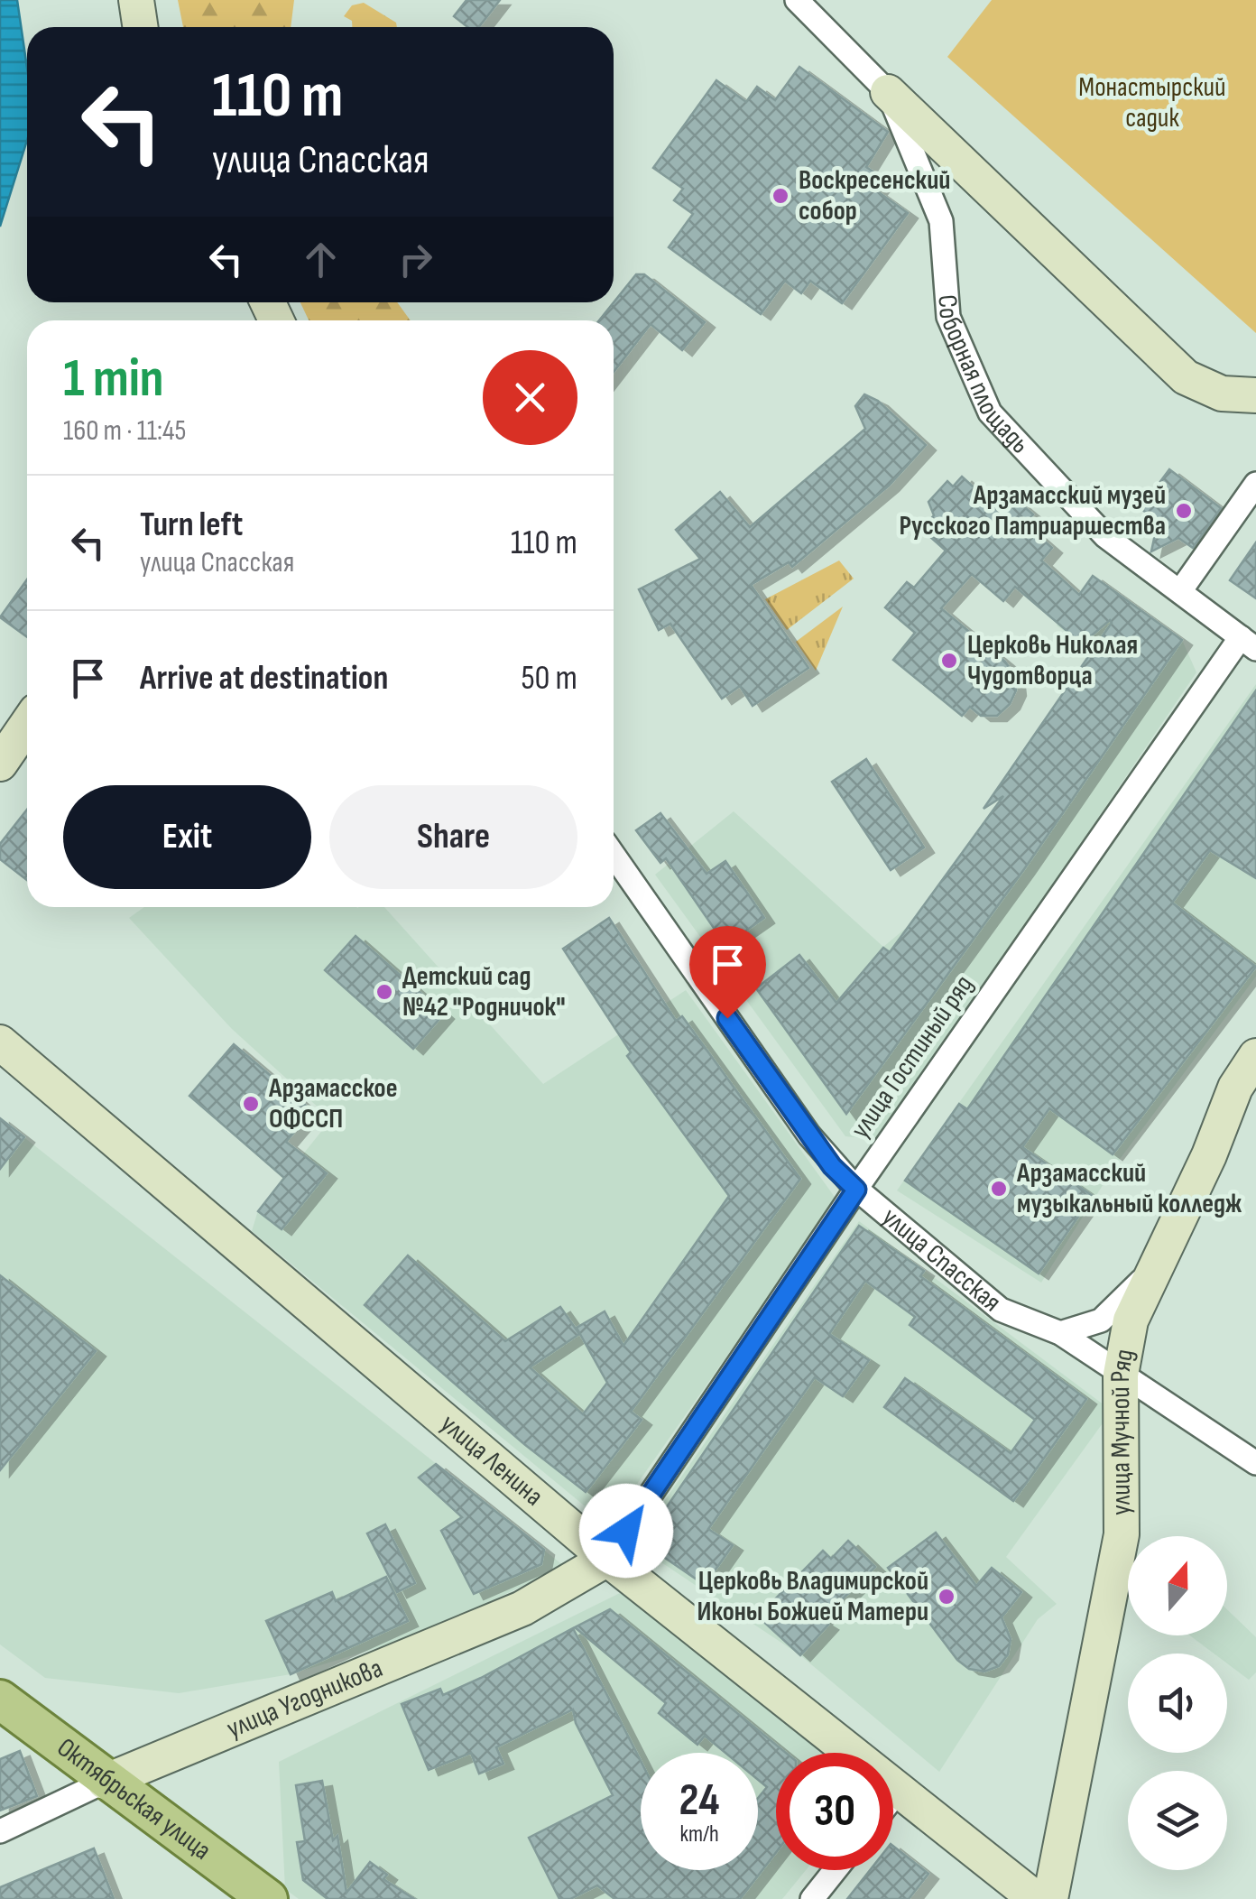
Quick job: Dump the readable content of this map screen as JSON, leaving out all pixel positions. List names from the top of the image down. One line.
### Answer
{"streets":{"main road":["Октябрьская улица"],"street":["Соборная площадь","улица Гостиный ряд","улица Спасская","улица Мучной Ряд","улица Ленина","улица Угодникова"]},"crossings":[["Соборная площадь","улица Гостиный ряд"],["улица Гостиный ряд","улица Спасская"],["улица Гостиный ряд","улица Ленина"],["улица Гостиный ряд","улица Угодникова"],["улица Спасская","улица Мучной Ряд"],["улица Ленина","улица Угодникова"],["улица Угодникова","Октябрьская улица"]],"parks":["Монастырский садик"],"places":["Воскресенский собор","Арзамасский музей Русского Патриаршества","Церковь Николая Чудотворца","Детский сад №42 \"Родничок\"","Арзамасское ОФССП","Арзамасский музыкальный колледж","Церковь Владимирской Иконы Божией Матери"],"north":"top","page":{"turn":["110 m","улица Спасская"],"heading":["1 min","160 m · 11:45"],"list":[{"name":"Turn left","note":"улица Спасская","value":"110 m"},{"name":"Arrive at destination","value":"50 m"}],"buttons":["Exit","Share"],"speed":"24 km/h","limit":"30"}}
